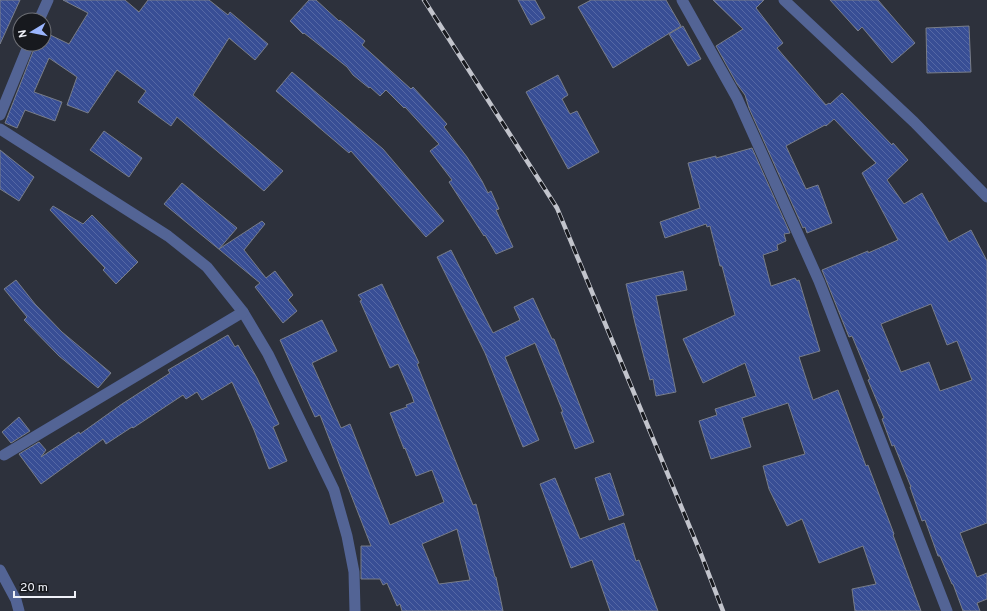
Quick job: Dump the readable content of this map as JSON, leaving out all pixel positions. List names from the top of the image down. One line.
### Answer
{"scale_bar":"20 m","north":"left"}
